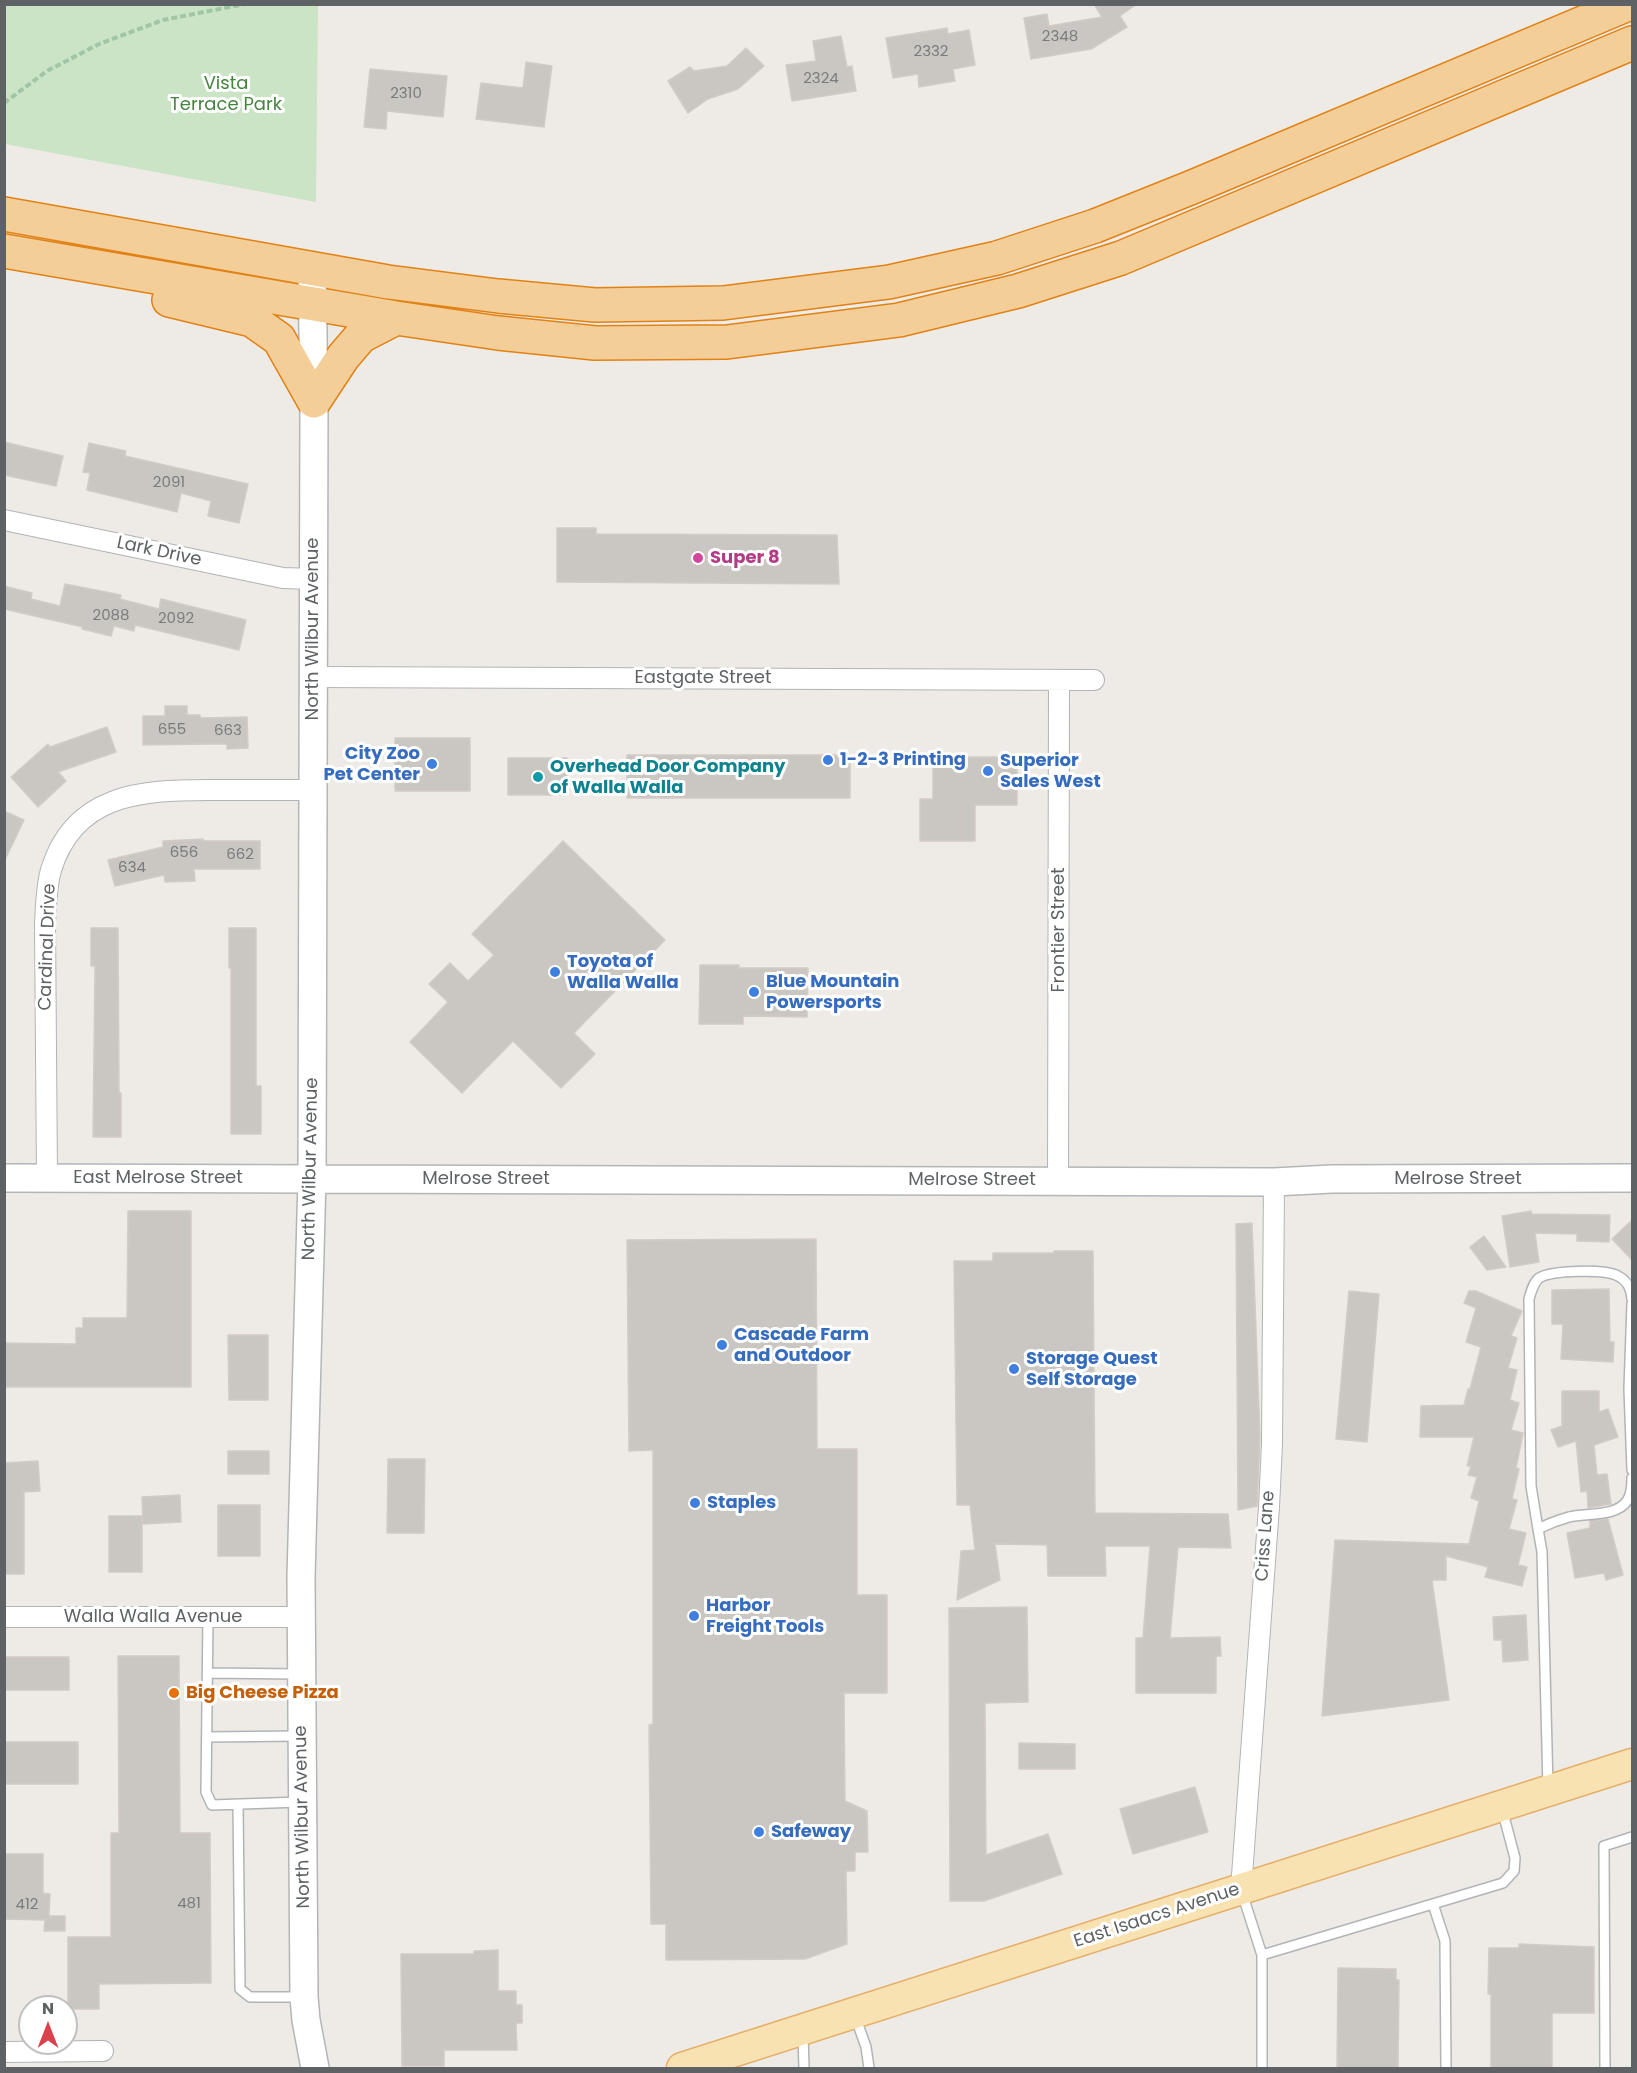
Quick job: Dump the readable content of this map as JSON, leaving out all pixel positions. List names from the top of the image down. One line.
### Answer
{"streets":{"main road":["North Wilbur Avenue","East Melrose Street","Melrose Street","East Isaacs Avenue"],"street":["Lark Drive","Eastgate Street","Frontier Street","Cardinal Drive","Criss Lane","Walla Walla Avenue"]},"crossings":[["Lark Drive","North Wilbur Avenue"],["North Wilbur Avenue","Eastgate Street"],["North Wilbur Avenue","Cardinal Drive"],["North Wilbur Avenue","East Melrose Street"],["North Wilbur Avenue","Melrose Street"],["North Wilbur Avenue","Walla Walla Avenue"],["Eastgate Street","Frontier Street"],["Frontier Street","Melrose Street"],["Cardinal Drive","East Melrose Street"],["East Melrose Street","Melrose Street"],["Melrose Street","Criss Lane"],["Criss Lane","East Isaacs Avenue"]],"parks":["Vista Terrace Park"],"places":["Super 8","1-2-3 Printing","City Zoo Pet Center","Superior Sales West","Overhead Door Company of Walla Walla","Toyota of Walla Walla","Blue Mountain Powersports","Cascade Farm and Outdoor","Storage Quest Self Storage","Staples","Harbor Freight Tools","Big Cheese Pizza","Safeway"],"house_numbers":["2348","2332","2324","2310","2091","2088","2092","655","663","656","662","634","481","412"],"north":"top"}
